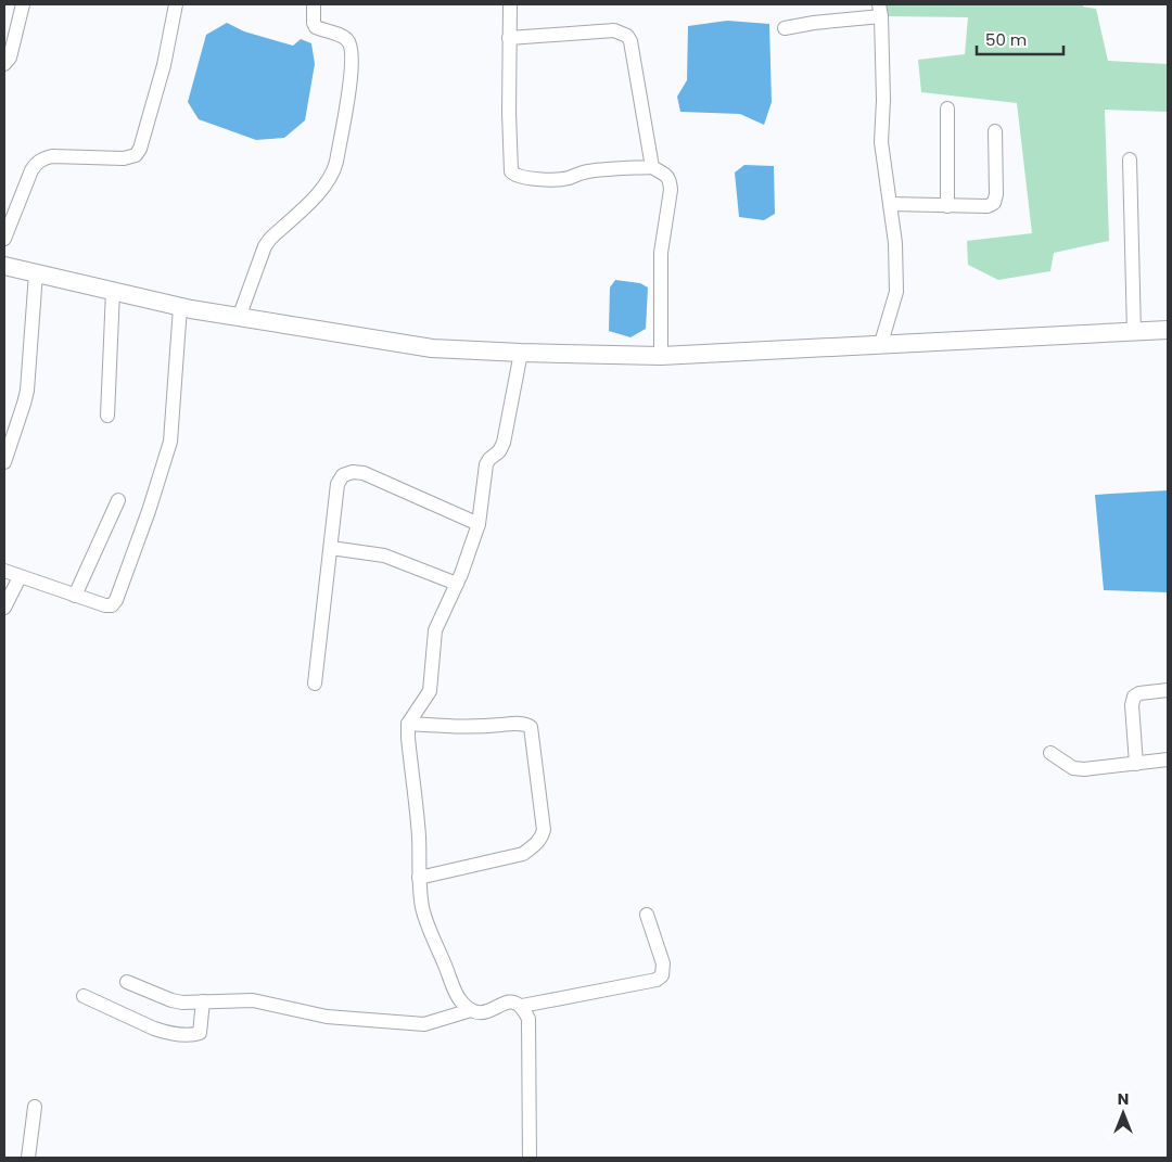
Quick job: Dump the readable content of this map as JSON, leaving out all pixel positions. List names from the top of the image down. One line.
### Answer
{"scale_bar":"50 m","north":"top"}
